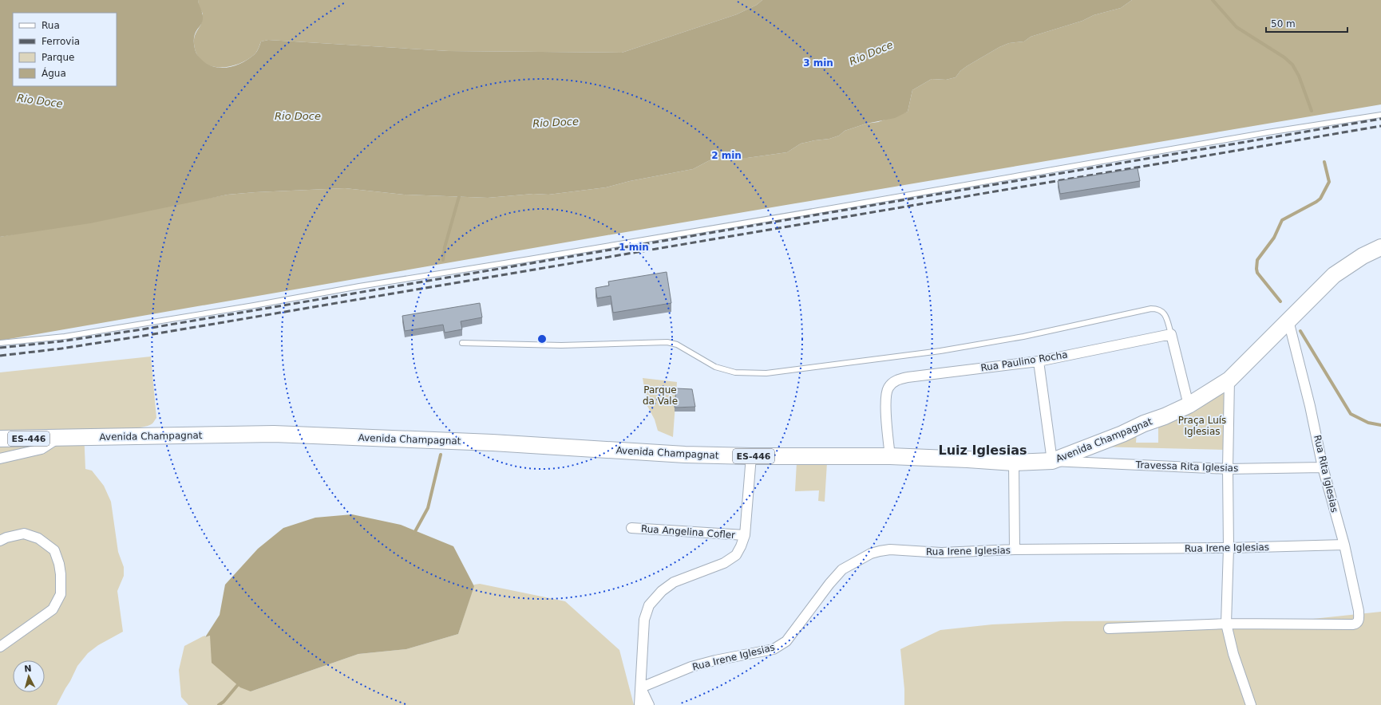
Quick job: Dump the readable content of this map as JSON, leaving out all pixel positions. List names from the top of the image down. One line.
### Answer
{"streets":{"main road":["Avenida Champagnat","ES-446"],"street":["Rua Paulino Rocha","Travessa Rita Iglesias","Rua Rita Iglesias","Rua Angelina Cofler","Rua Irene Iglesias"]},"crossings":[["Rua Paulino Rocha","Avenida Champagnat"],["Avenida Champagnat","ES-446"],["Avenida Champagnat","Travessa Rita Iglesias"],["Avenida Champagnat","Rua Rita Iglesias"],["Travessa Rita Iglesias","Rua Rita Iglesias"],["Rua Rita Iglesias","Rua Irene Iglesias"]],"districts":["Luiz Iglesias"],"water":["Rio Doce"],"parks":["Parque da Vale","Praça Luís Iglesias"],"legend":["Rua","Ferrovia","Parque","Água"],"scale_bar":"50 m","north":"top","rings":["3 min","2 min","1 min"]}
